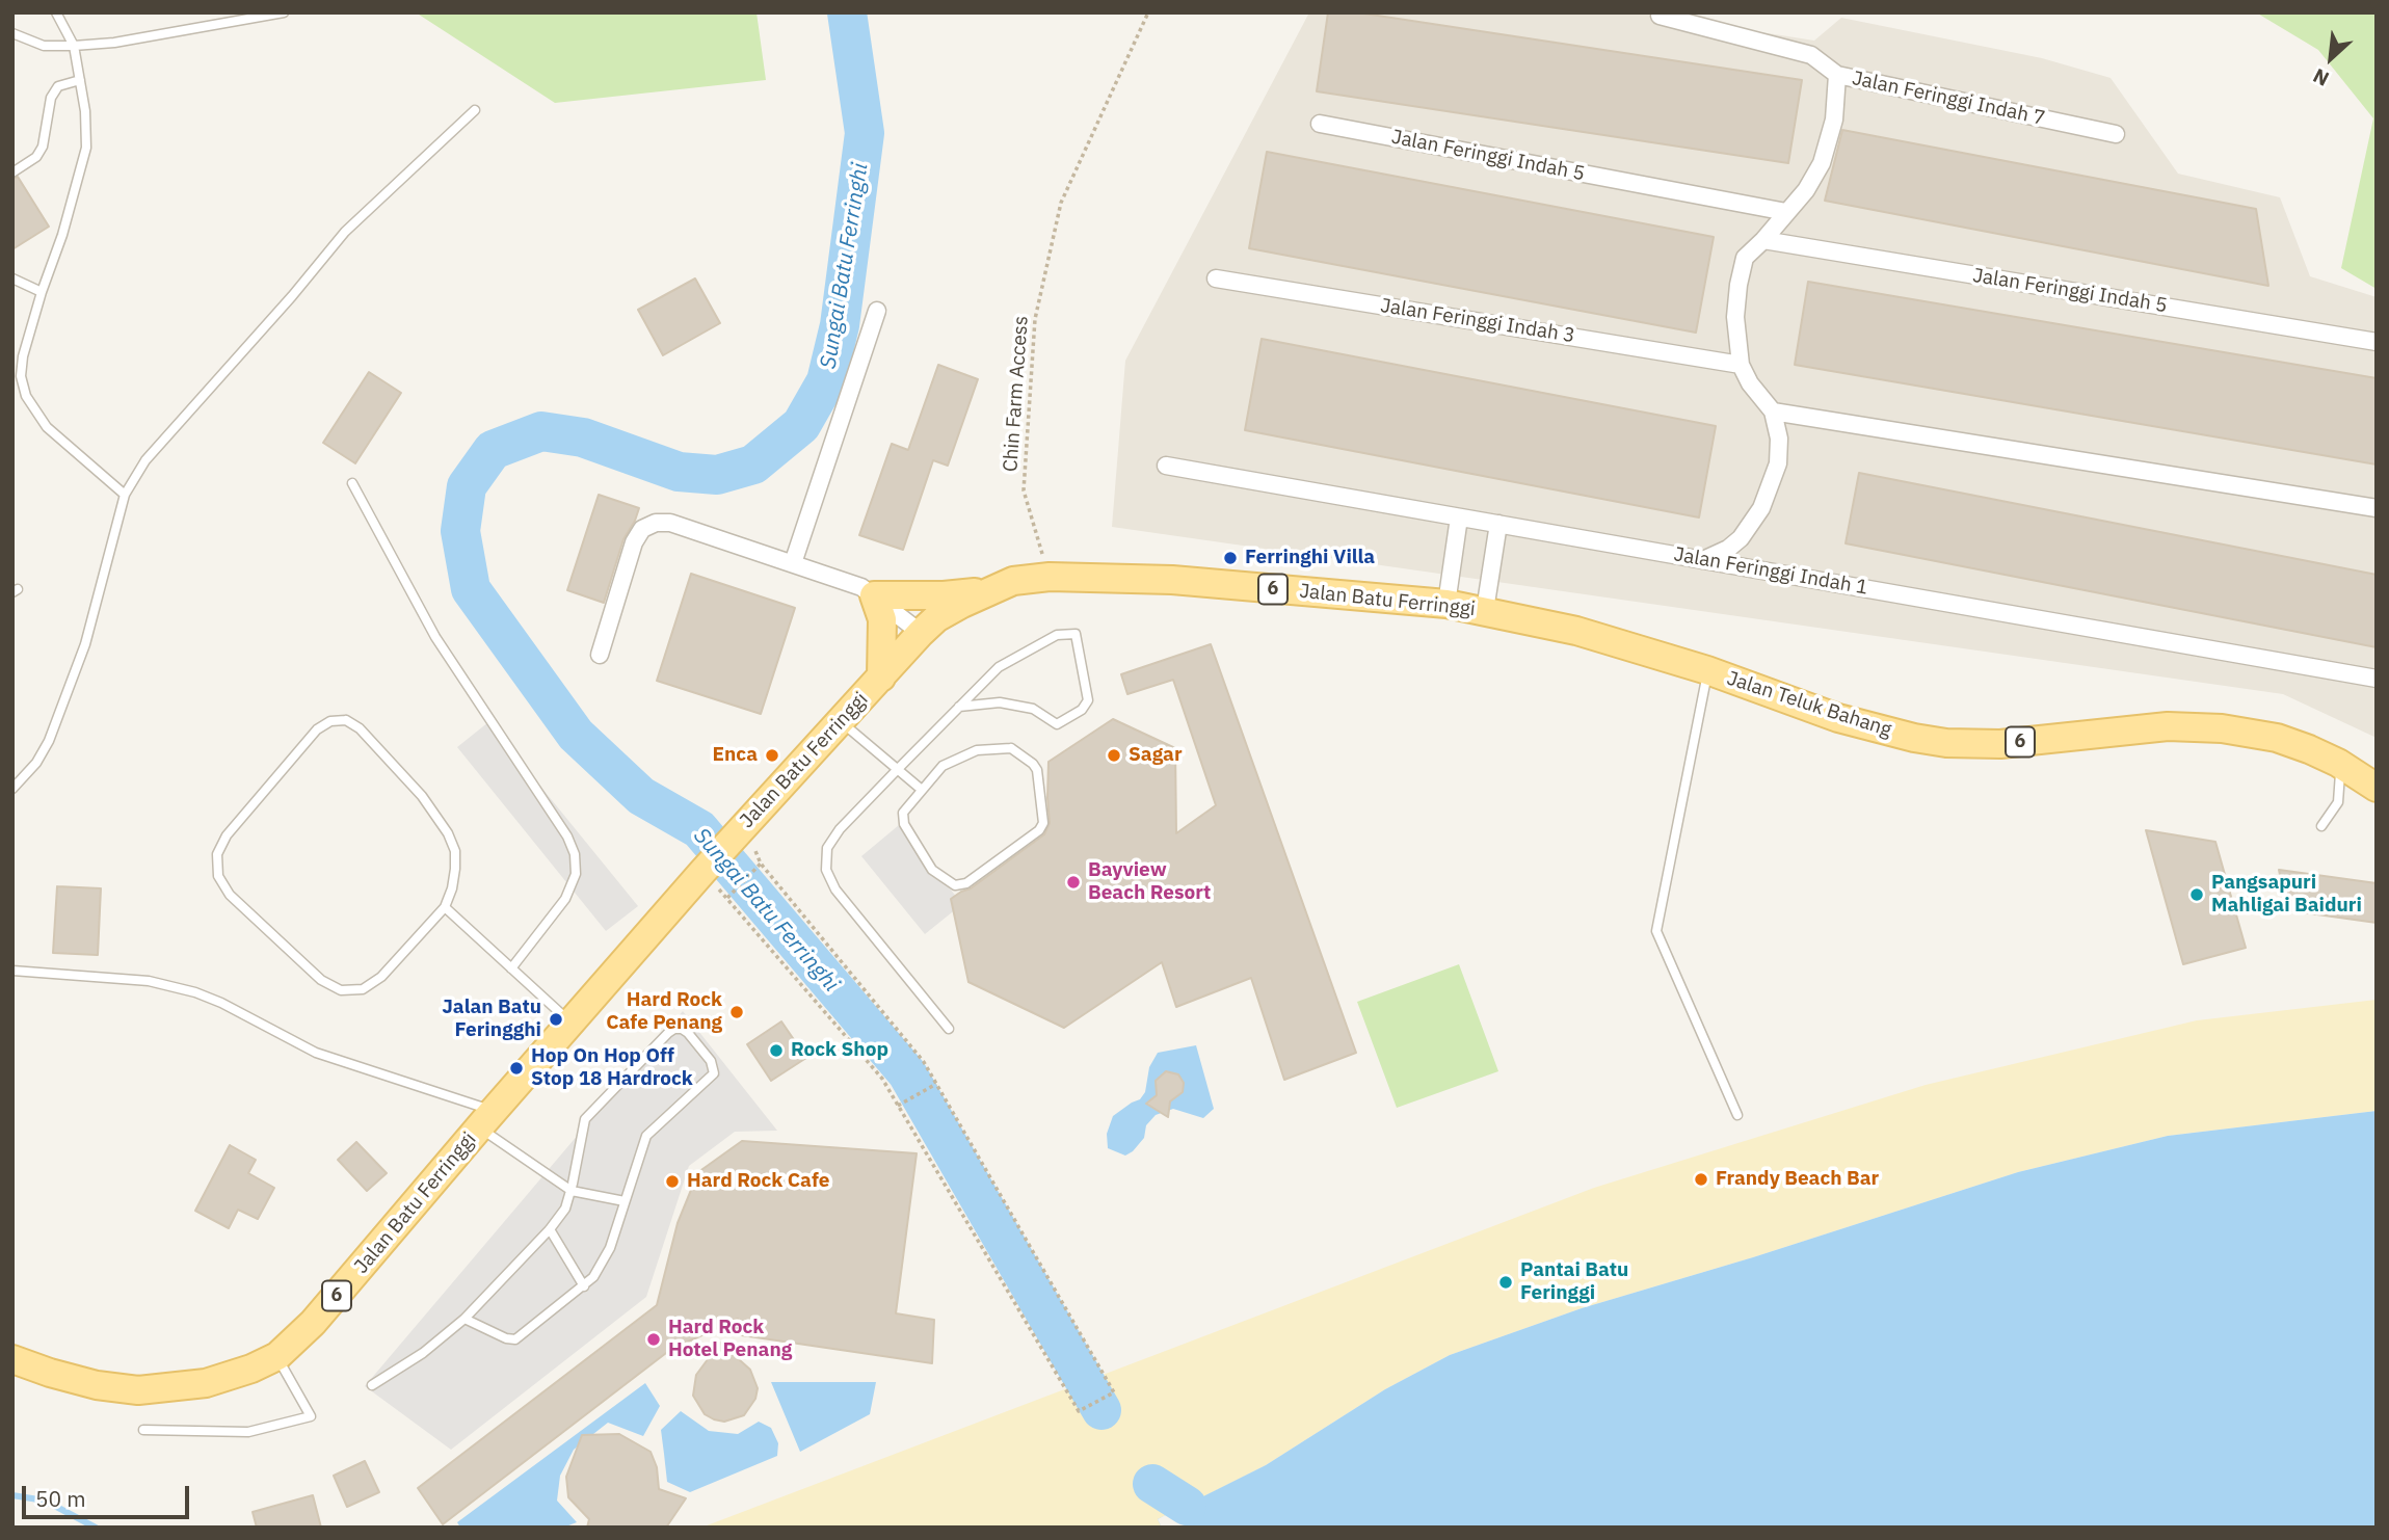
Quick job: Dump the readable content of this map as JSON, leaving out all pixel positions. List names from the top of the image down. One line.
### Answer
{"streets":{"main road":["6","Jalan Batu Ferringgi","Jalan Teluk Bahang"],"street":["Jalan Feringgi Indah 7","Jalan Feringgi Indah 5","Jalan Feringgi Indah 3","Jalan Feringgi Indah 1"],"path":["Chin Farm Access"]},"crossings":[["Chin Farm Access","Jalan Batu Ferringgi"],["Jalan Batu Ferringgi","Jalan Teluk Bahang"]],"water":["Sungai Batu Ferringhi"],"places":["Ferringhi Villa","Enca","Sagar","Bayview Beach Resort","Pangsapuri Mahligai Baiduri","Hard Rock Cafe Penang","Jalan Batu Feringghi","Rock Shop","Hop On Hop Off Stop 18 Hardrock","Frandy Beach Bar","Hard Rock Cafe","Pantai Batu Feringgi","Hard Rock Hotel Penang"],"scale_bar":"50 m","north":"bottom left"}
